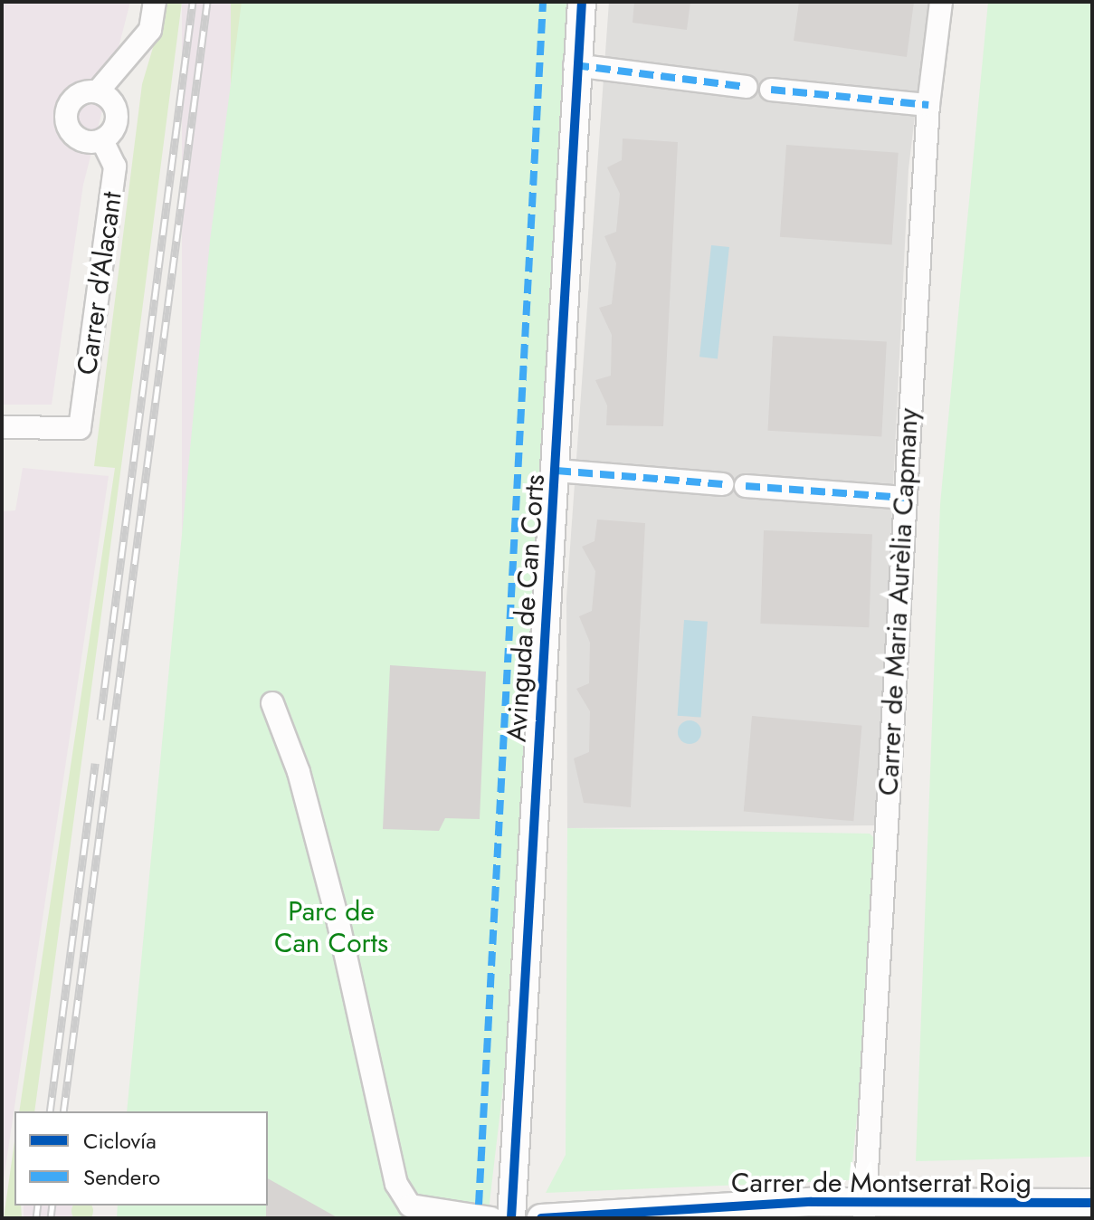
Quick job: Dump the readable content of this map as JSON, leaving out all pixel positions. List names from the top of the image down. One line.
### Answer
{"streets":{"street":["Carrer d'Alacant","Carrer de Maria Aurèlia Capmany","Avinguda de Can Corts","Carrer de Montserrat Roig"]},"crossings":[["Carrer de Maria Aurèlia Capmany","Carrer de Montserrat Roig"]],"parks":["Parc de Can Corts"],"legend":["Ciclovía","Sendero"]}
